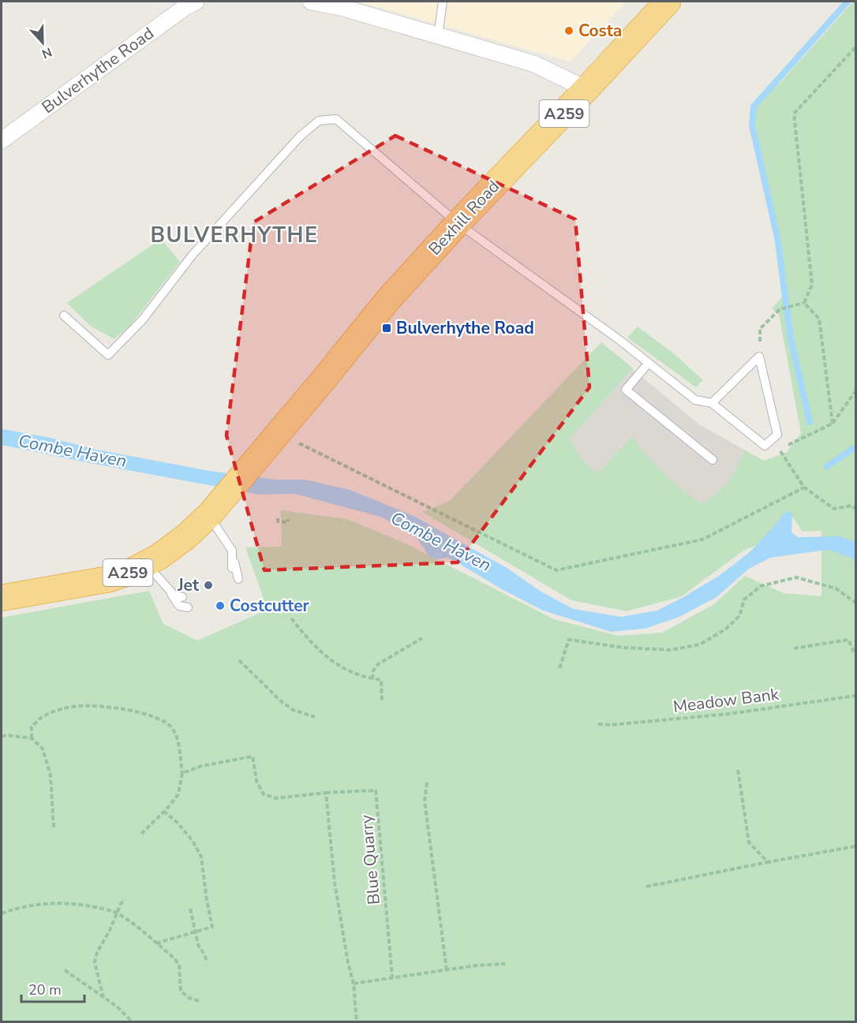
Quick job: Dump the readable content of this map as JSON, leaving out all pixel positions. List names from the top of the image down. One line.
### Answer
{"streets":{"highway":["A259","Bexhill Road"],"street":["Bulverhythe Road"],"path":["Meadow Bank","Blue Quarry"]},"crossings":[["A259","Bexhill Road"]],"districts":["BULVERHYTHE"],"water":["Combe Haven"],"places":{"other":["Costa","Jet","Costcutter"],"transit":["Bulverhythe Road"]},"scale_bar":"20 m","north":"bottom"}
